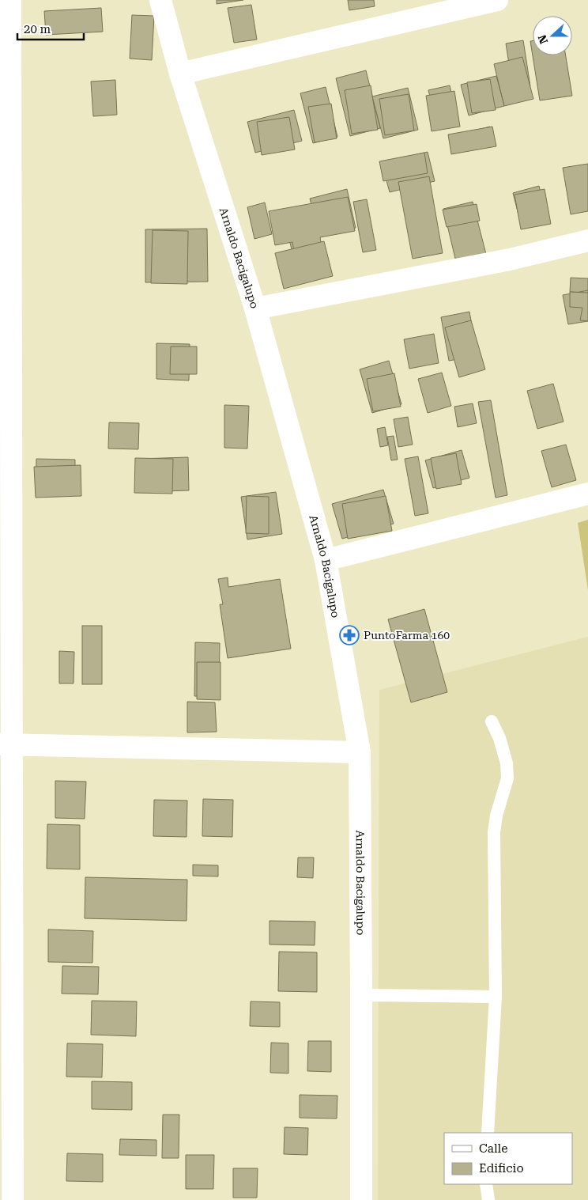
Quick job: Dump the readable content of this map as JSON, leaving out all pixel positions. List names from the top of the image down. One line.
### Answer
{"streets":{"street":["Arnaldo Bacigalupo"]},"places":{"pharmacy":["PuntoFarma 160"]},"legend":["Calle","Edificio"],"scale_bar":"20 m","north":"left"}
